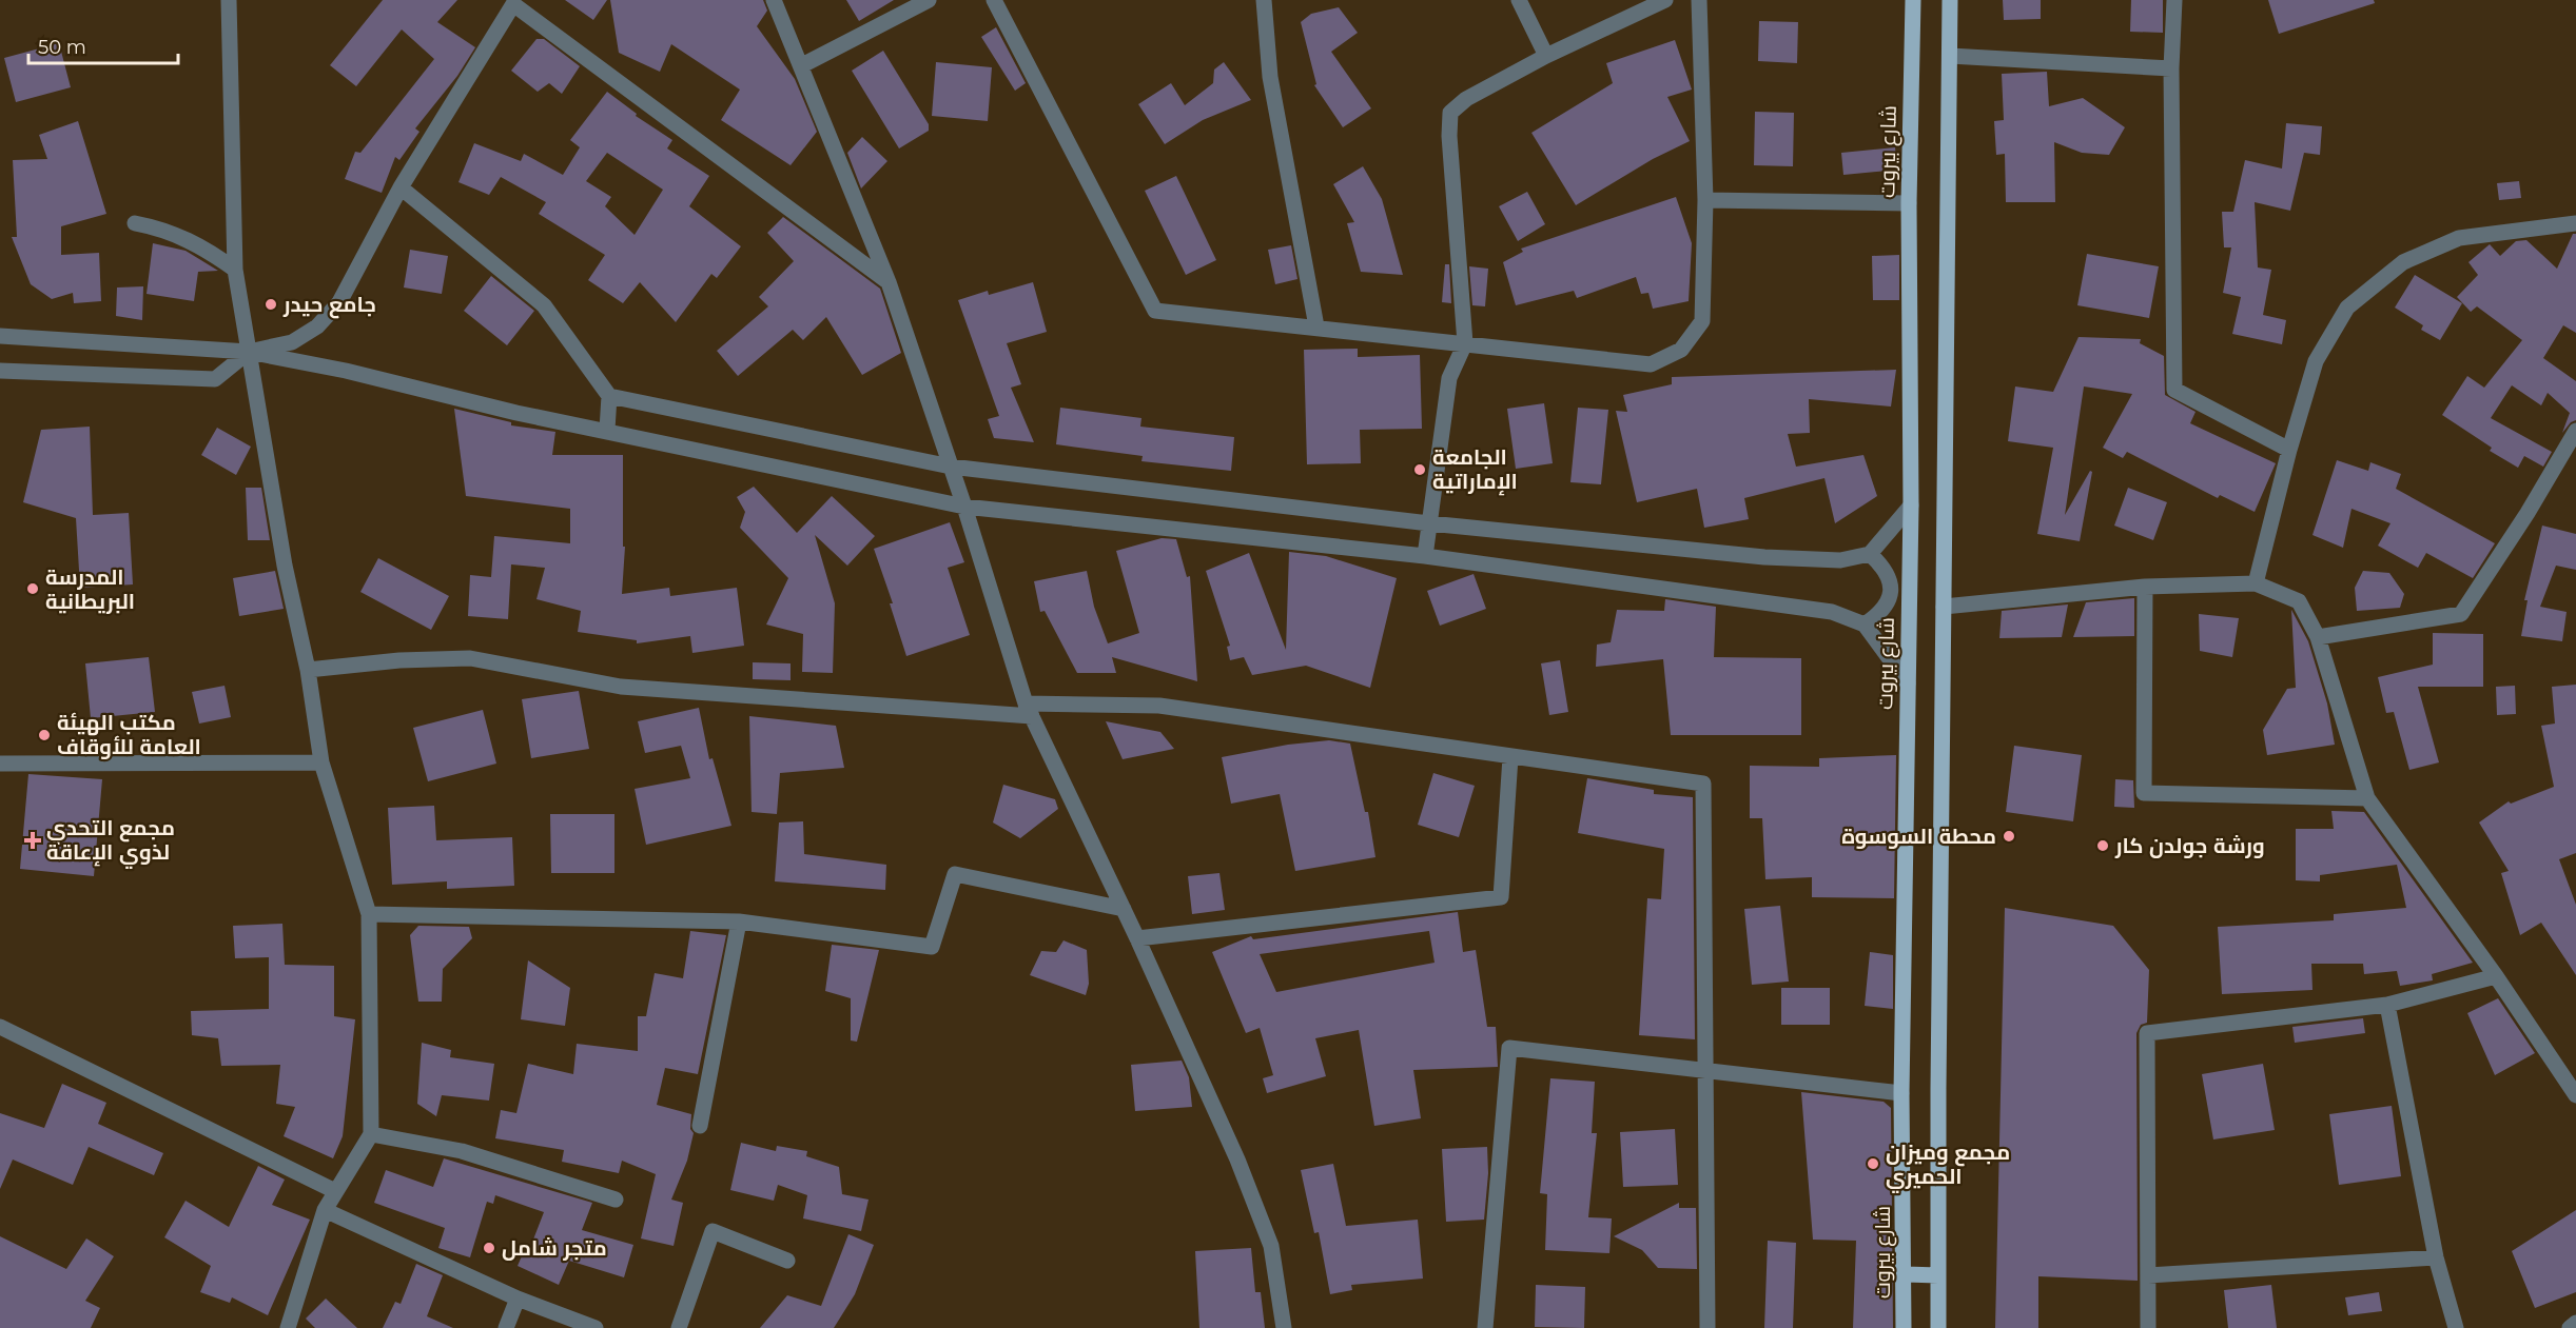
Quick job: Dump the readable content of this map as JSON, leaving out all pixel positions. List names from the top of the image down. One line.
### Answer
{"streets":{"main road":["شارع بيروت"]},"places":{"other":["جامع حيدر","الجامعة الإماراتية","المدرسة البريطانية","مكتب الهيئة العامة للأوقاف","محطة السوسوة","ورشة جولدن كار","مجمع وميزان الحميري","متجر شامل"],"health":["مجمع التحدي لذوي الإعاقة"]},"scale_bar":"50 m"}
